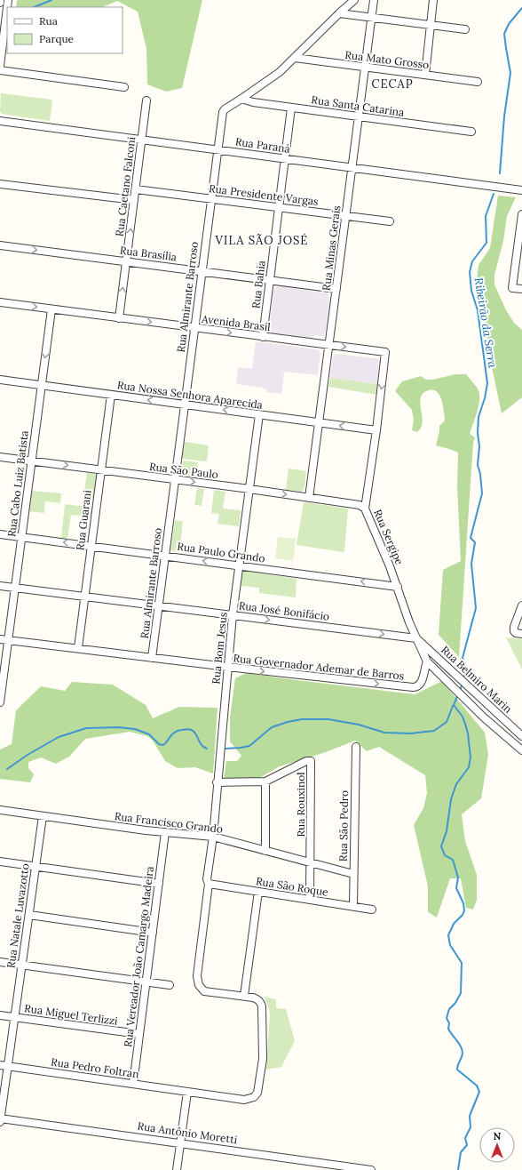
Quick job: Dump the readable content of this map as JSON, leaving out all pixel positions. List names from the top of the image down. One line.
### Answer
{"streets":{"street":["Rua Mato Grosso","Rua Santa Catarina","Rua Paraná","Rua Caetano Falconi","Rua Presidente Vargas","Rua Minas Gerais","Rua Brasília","Rua Bahia","Rua Almirante Barroso","Avenida Brasil","Rua Nossa Senhora Aparecida","Rua São Paulo","Rua Cabo Luiz Batista","Rua Guarani","Rua Sergipe","Rua Paulo Grando","Rua José Bonifácio","Rua Bom Jesus","Rua Governador Ademar de Barros","Rua Belmiro Marin","Rua Rouxinol","Rua Francisco Grando","Rua São Pedro","Rua São Roque","Rua Natale Luvazotto","Rua Vereador João Camargo Madeira","Rua Miguel Terlizzi","Rua Pedro Foltran","Rua Antônio Moretti"]},"crossings":[["Rua Mato Grosso","Rua Minas Gerais"],["Rua Mato Grosso","Rua Almirante Barroso"],["Rua Santa Catarina","Rua Minas Gerais"],["Rua Santa Catarina","Rua Bahia"],["Rua Santa Catarina","Rua Almirante Barroso"],["Rua Paraná","Rua Caetano Falconi"],["Rua Paraná","Rua Minas Gerais"],["Rua Paraná","Rua Bahia"],["Rua Paraná","Rua Almirante Barroso"],["Rua Caetano Falconi","Rua Presidente Vargas"],["Rua Caetano Falconi","Rua Brasília"],["Rua Caetano Falconi","Avenida Brasil"],["Rua Presidente Vargas","Rua Minas Gerais"],["Rua Presidente Vargas","Rua Bahia"],["Rua Presidente Vargas","Rua Almirante Barroso"],["Rua Minas Gerais","Rua Brasília"],["Rua Minas Gerais","Avenida Brasil"],["Rua Minas Gerais","Rua Nossa Senhora Aparecida"],["Rua Minas Gerais","Rua São Paulo"],["Rua Brasília","Rua Bahia"],["Rua Brasília","Rua Almirante Barroso"],["Rua Bahia","Avenida Brasil"],["Rua Almirante Barroso","Avenida Brasil"],["Rua Almirante Barroso","Rua Nossa Senhora Aparecida"],["Rua Almirante Barroso","Rua São Paulo"],["Rua Almirante Barroso","Rua Paulo Grando"],["Rua Almirante Barroso","Rua José Bonifácio"],["Rua Almirante Barroso","Rua Governador Ademar de Barros"],["Avenida Brasil","Rua Cabo Luiz Batista"],["Avenida Brasil","Rua Sergipe"],["Rua Nossa Senhora Aparecida","Rua Cabo Luiz Batista"],["Rua Nossa Senhora Aparecida","Rua Guarani"],["Rua Nossa Senhora Aparecida","Rua Sergipe"],["Rua Nossa Senhora Aparecida","Rua Bom Jesus"],["Rua São Paulo","Rua Cabo Luiz Batista"],["Rua São Paulo","Rua Guarani"],["Rua São Paulo","Rua Sergipe"],["Rua São Paulo","Rua Bom Jesus"],["Rua Cabo Luiz Batista","Rua Paulo Grando"],["Rua Cabo Luiz Batista","Rua José Bonifácio"],["Rua Cabo Luiz Batista","Rua Governador Ademar de Barros"],["Rua Guarani","Rua Paulo Grando"],["Rua Guarani","Rua José Bonifácio"],["Rua Guarani","Rua Governador Ademar de Barros"],["Rua Sergipe","Rua Paulo Grando"],["Rua Sergipe","Rua José Bonifácio"],["Rua Sergipe","Rua Governador Ademar de Barros"],["Rua Sergipe","Rua Belmiro Marin"],["Rua Paulo Grando","Rua Bom Jesus"],["Rua José Bonifácio","Rua Bom Jesus"],["Rua José Bonifácio","Rua Belmiro Marin"],["Rua Bom Jesus","Rua Governador Ademar de Barros"],["Rua Bom Jesus","Rua Rouxinol"],["Rua Bom Jesus","Rua Francisco Grando"],["Rua Bom Jesus","Rua São Roque"],["Rua Bom Jesus","Rua Pedro Foltran"],["Rua Rouxinol","Rua Francisco Grando"],["Rua Francisco Grando","Rua São Pedro"],["Rua Francisco Grando","Rua Natale Luvazotto"],["Rua Francisco Grando","Rua Vereador João Camargo Madeira"],["Rua São Pedro","Rua São Roque"],["Rua Natale Luvazotto","Rua Miguel Terlizzi"],["Rua Natale Luvazotto","Rua Pedro Foltran"],["Rua Natale Luvazotto","Rua Antônio Moretti"],["Rua Vereador João Camargo Madeira","Rua Miguel Terlizzi"],["Rua Vereador João Camargo Madeira","Rua Pedro Foltran"]],"one_way":["Rua Caetano Falconi","Avenida Brasil","Rua Nossa Senhora Aparecida","Rua São Paulo","Rua Paulo Grando","Rua José Bonifácio","Rua Governador Ademar de Barros"],"districts":["CECAP","VILA SÃO JOSÉ"],"water":["Ribeirão da Serra"],"legend":["Rua","Parque"],"north":"top"}
